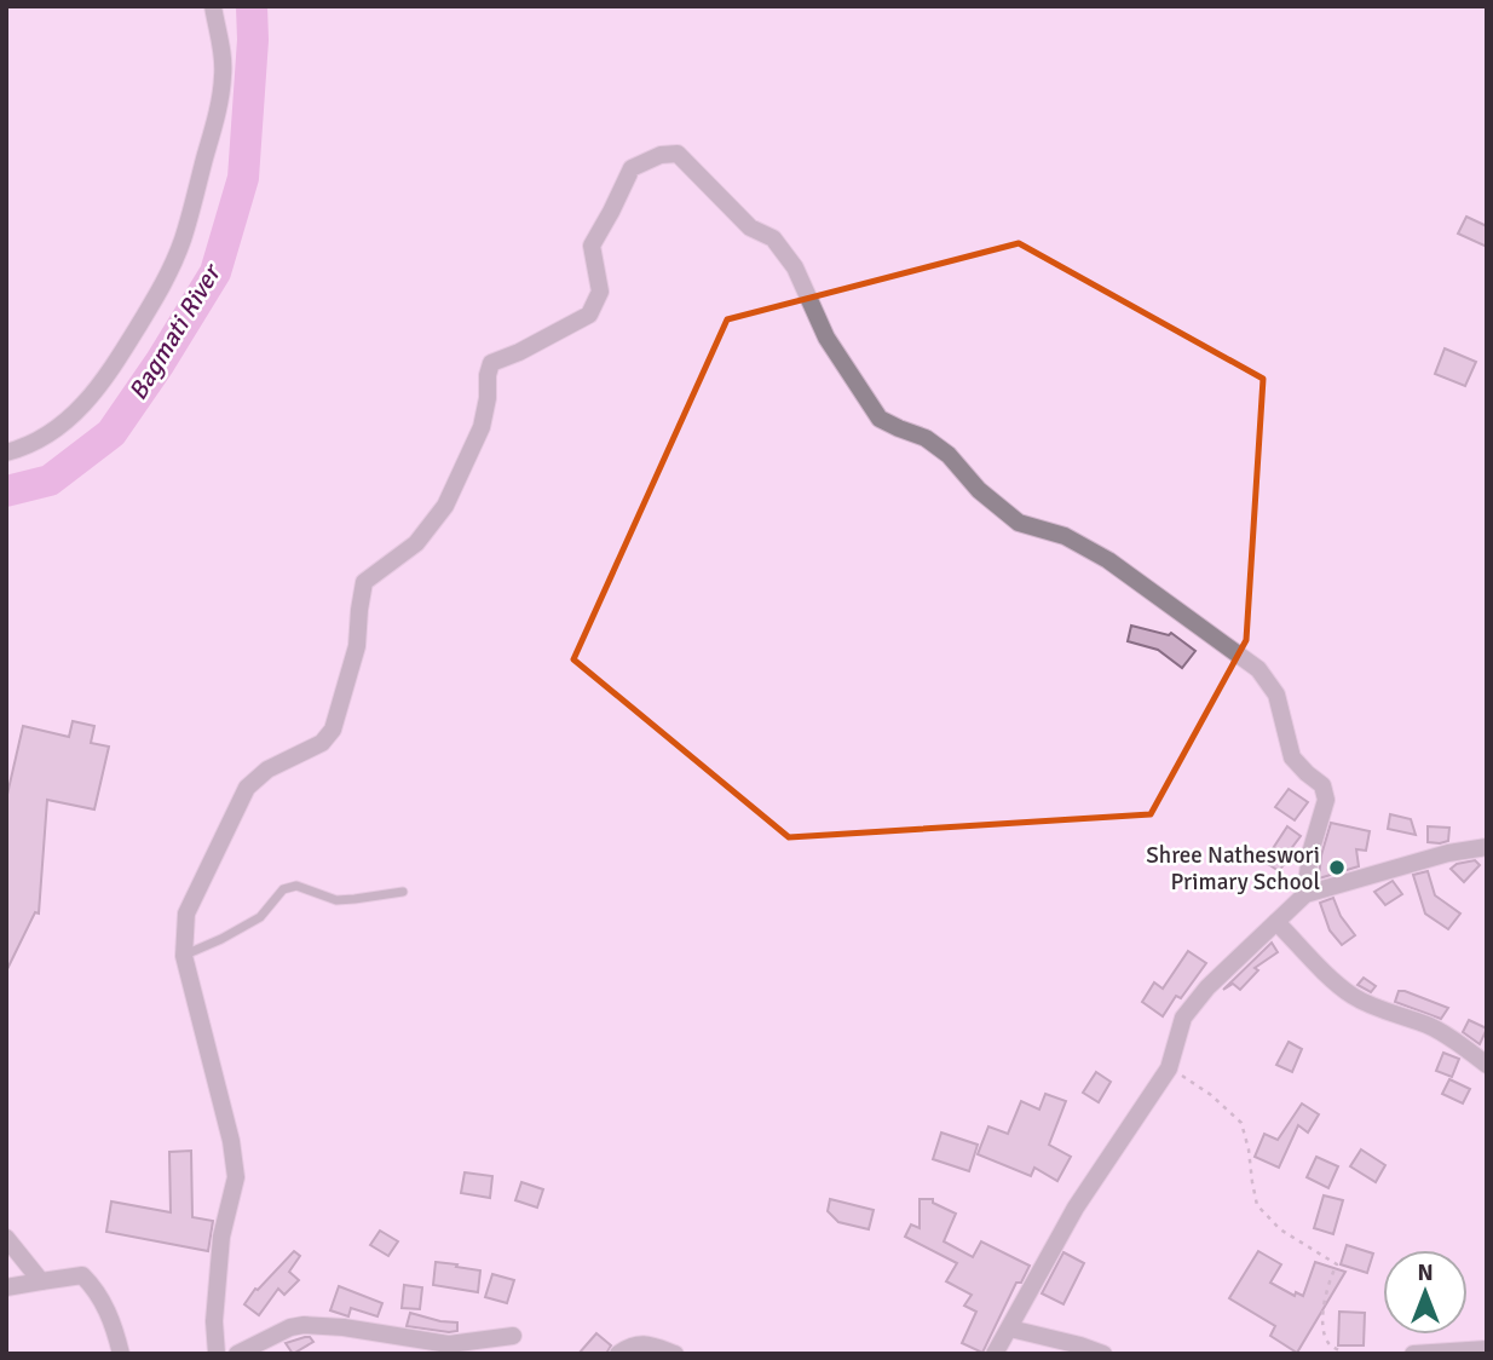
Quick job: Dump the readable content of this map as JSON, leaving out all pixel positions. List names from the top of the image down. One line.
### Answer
{"water":["Bagmati River"],"places":["Shree Natheswori Primary School"],"north":"top"}
